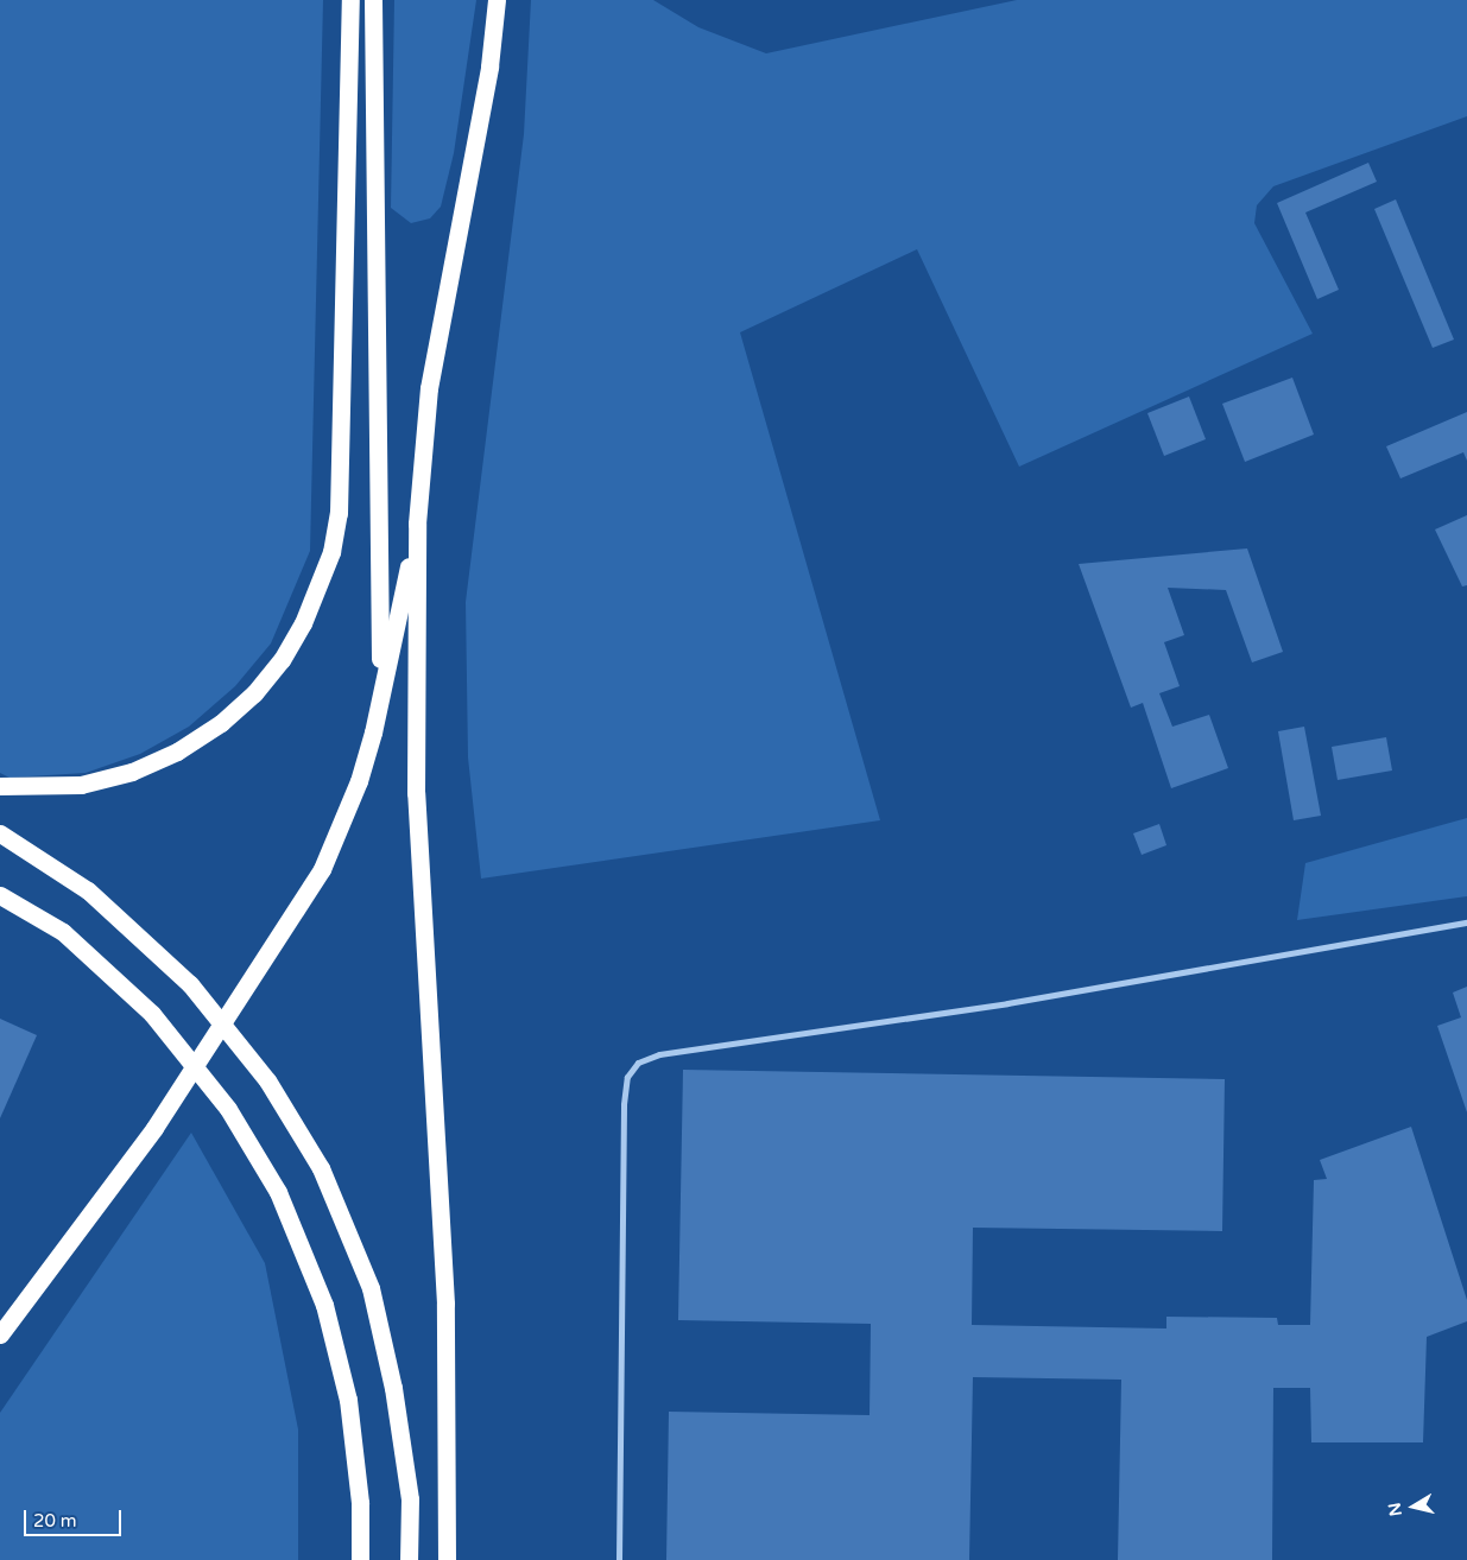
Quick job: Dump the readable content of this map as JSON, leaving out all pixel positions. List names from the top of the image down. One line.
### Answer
{"scale_bar":"20 m","north":"left"}
